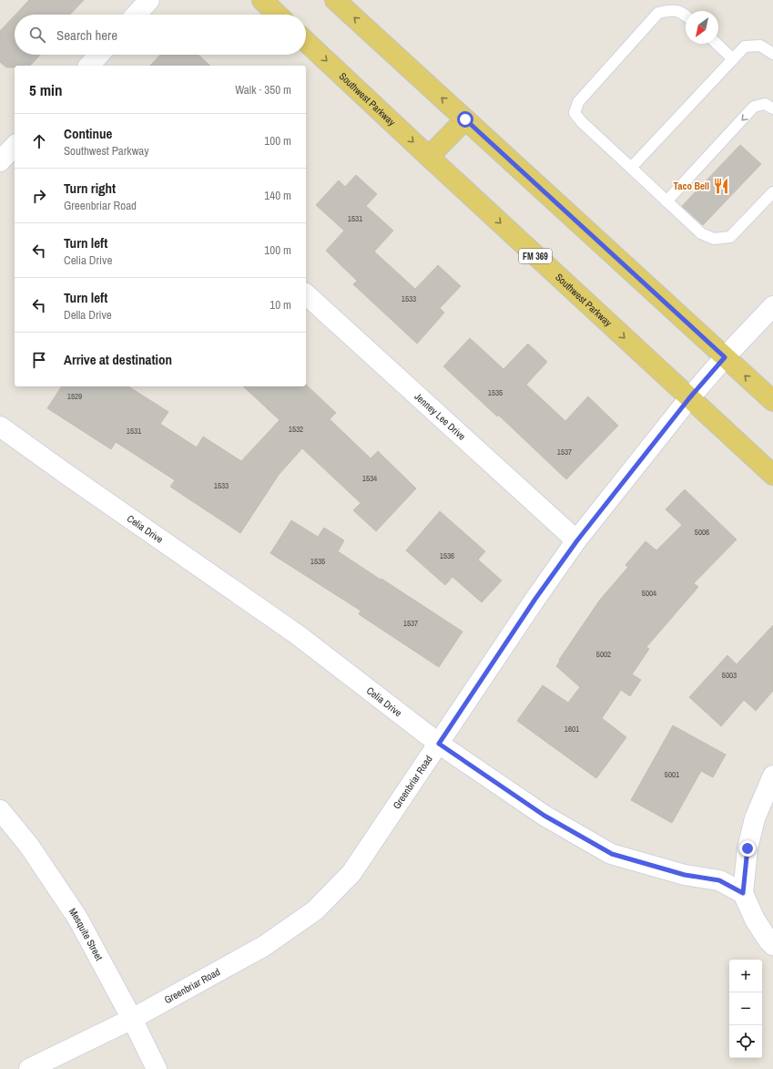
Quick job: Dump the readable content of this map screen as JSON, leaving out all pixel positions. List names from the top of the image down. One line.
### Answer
{"streets":{"main road":["Southwest Parkway","FM 369"],"street":["Jenney Lee Drive","Celia Drive","Greenbriar Road","Mesquite Street"]},"crossings":[["Southwest Parkway","Greenbriar Road"],["Jenney Lee Drive","Greenbriar Road"],["Celia Drive","Greenbriar Road"],["Greenbriar Road","Mesquite Street"]],"places":{"restaurant":["Taco Bell"]},"house_numbers":["1531","1533","1535","1529","1532","1531","1537","1534","1533","5006","1536","1535","5004","1537","5002","5003","1601","5001"],"north":"bottom left","page":{"search":"Search here","heading":["5 min","Walk · 350 m"],"list":[["Continue","Southwest Parkway","100 m"],["Turn right","Greenbriar Road","140 m"],["Turn left","Celia Drive","100 m"],["Turn left","Della Drive","10 m"],"Arrive at destination"],"map_buttons":["+","−"]}}
